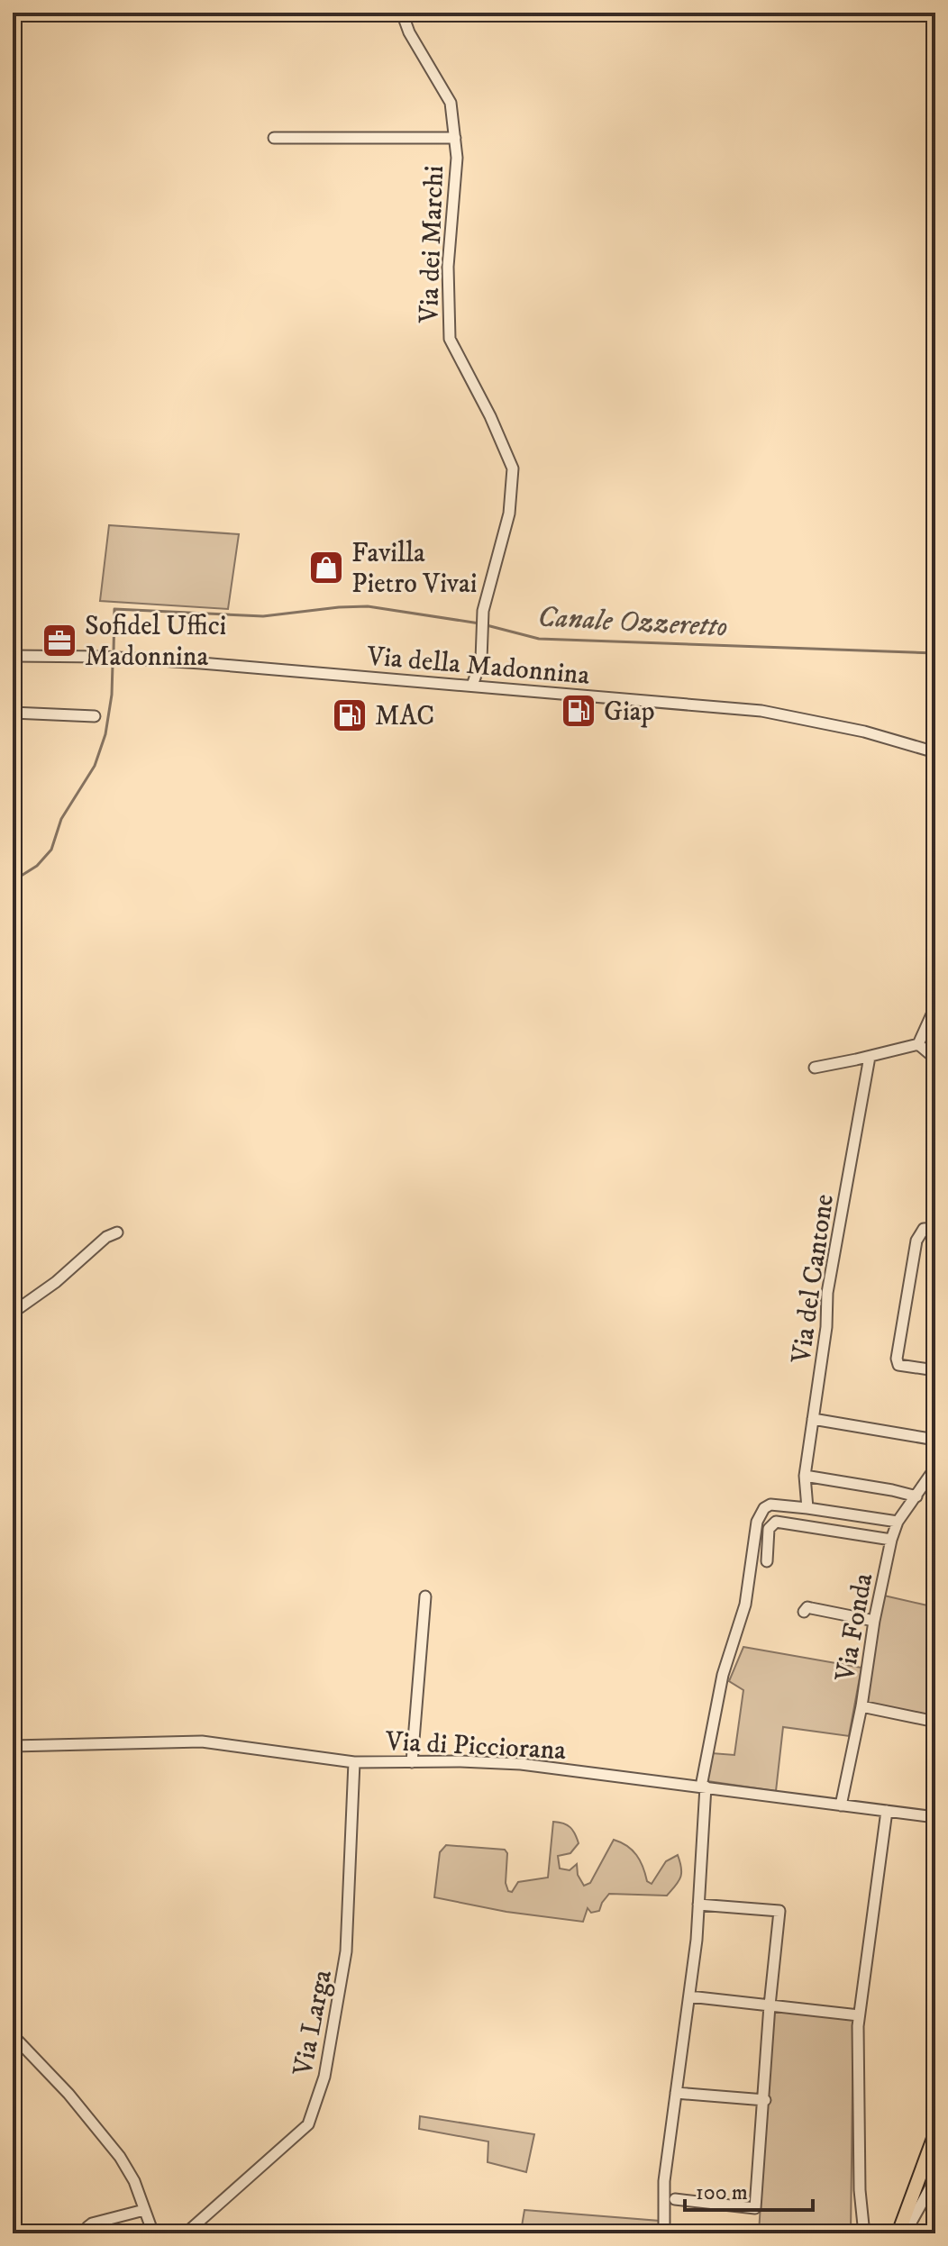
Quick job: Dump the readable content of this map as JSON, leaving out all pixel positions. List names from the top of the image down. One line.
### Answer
{"streets":{"street":["Via dei Marchi","Via della Madonnina","Via del Cantone","Via Fonda","Via di Picciorana","Via Larga"]},"crossings":[["Via dei Marchi","Via della Madonnina"],["Via Fonda","Via di Picciorana"],["Via di Picciorana","Via Larga"]],"water":["Canale Ozzeretto"],"places":{"shop":["Favilla Pietro Vivai"],"office":["Sofidel Uffici Madonnina"],"fuel station":["Giap","MAC"]},"scale_bar":"100 m"}
